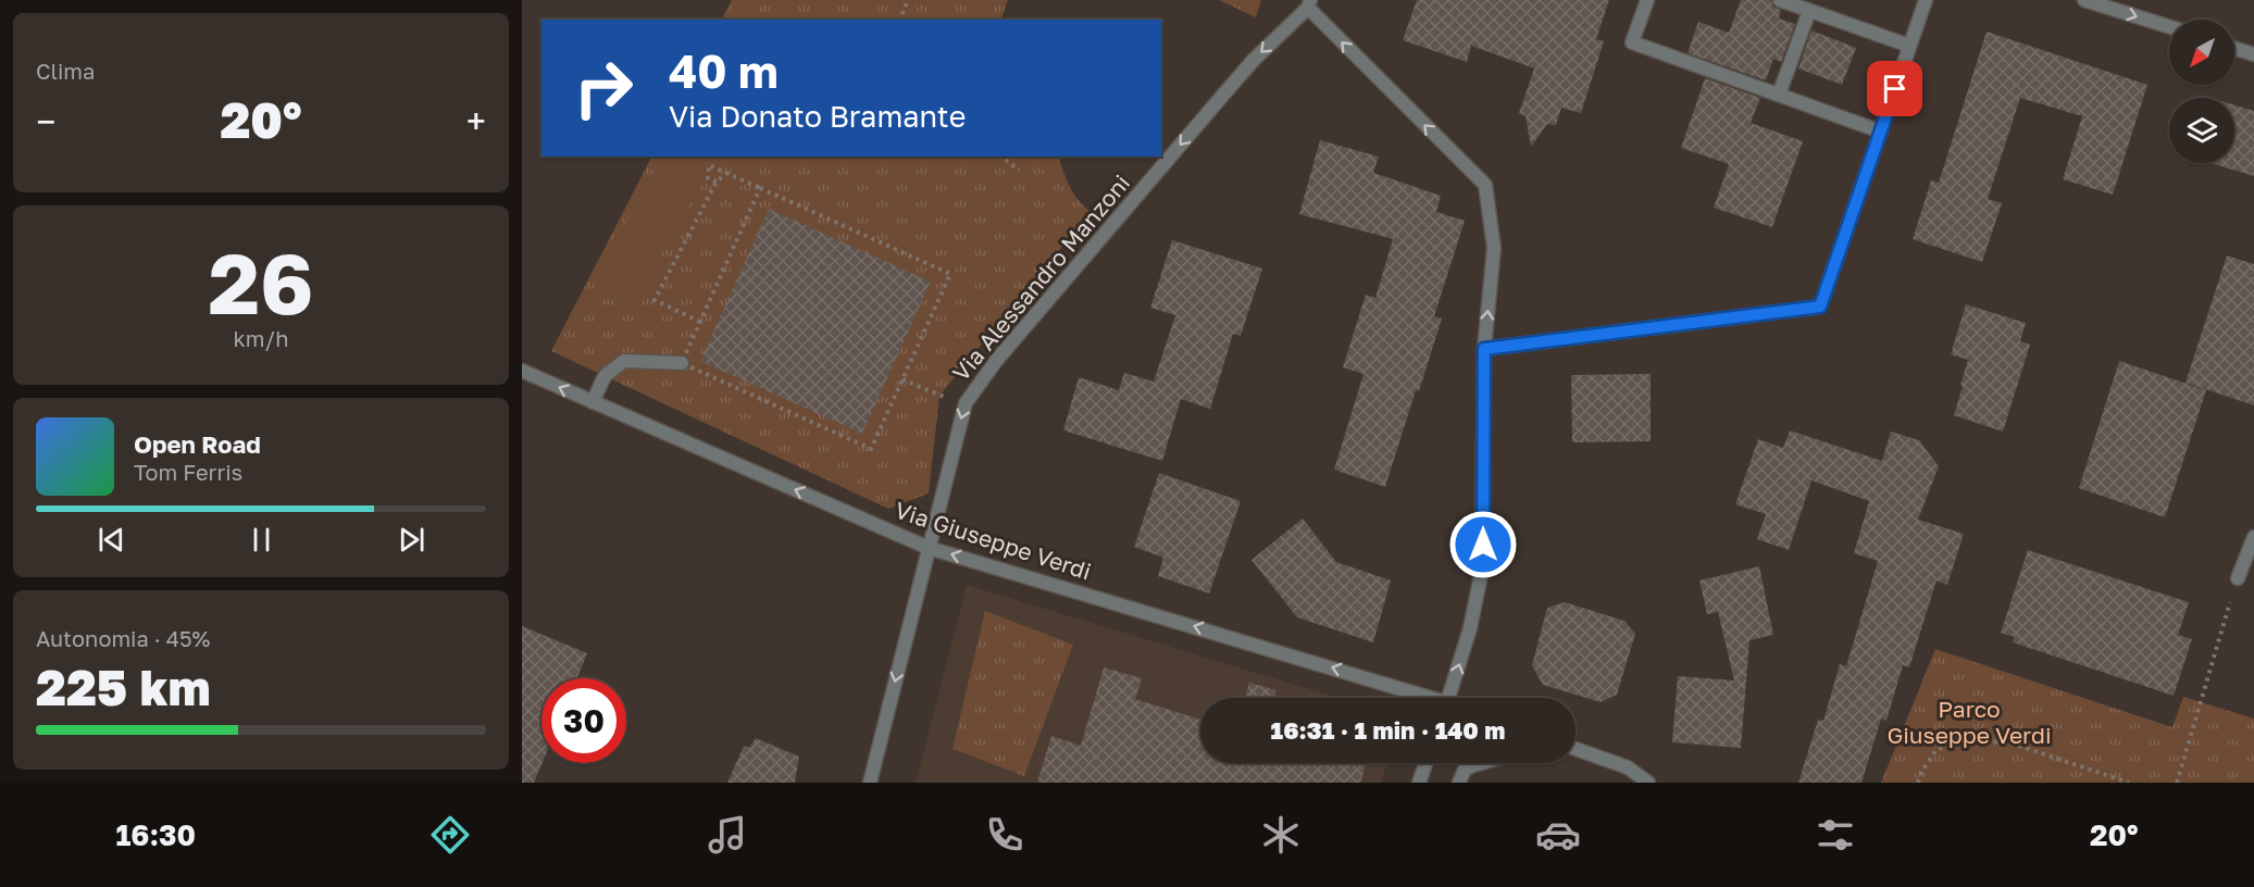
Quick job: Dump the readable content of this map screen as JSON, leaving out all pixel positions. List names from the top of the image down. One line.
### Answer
{"streets":{"street":["Via Alessandro Manzoni","Via Giuseppe Verdi"]},"crossings":[["Via Alessandro Manzoni","Via Giuseppe Verdi"]],"one_way":["Via Alessandro Manzoni","Via Giuseppe Verdi"],"parks":["Parco Giuseppe Verdi"],"north":"bottom left","page":{"tile":["Clima",["26","km/h"],["Autonomia · 45%","225 km"]],"turn":["40 m","Via Donato Bramante"],"heat":["−","20°","+"],"song":["Open Road","Tom Ferris"],"limit":"30","trip":"16:31 · 1 min · 140 m","tabs":["16:30","20°"]}}
